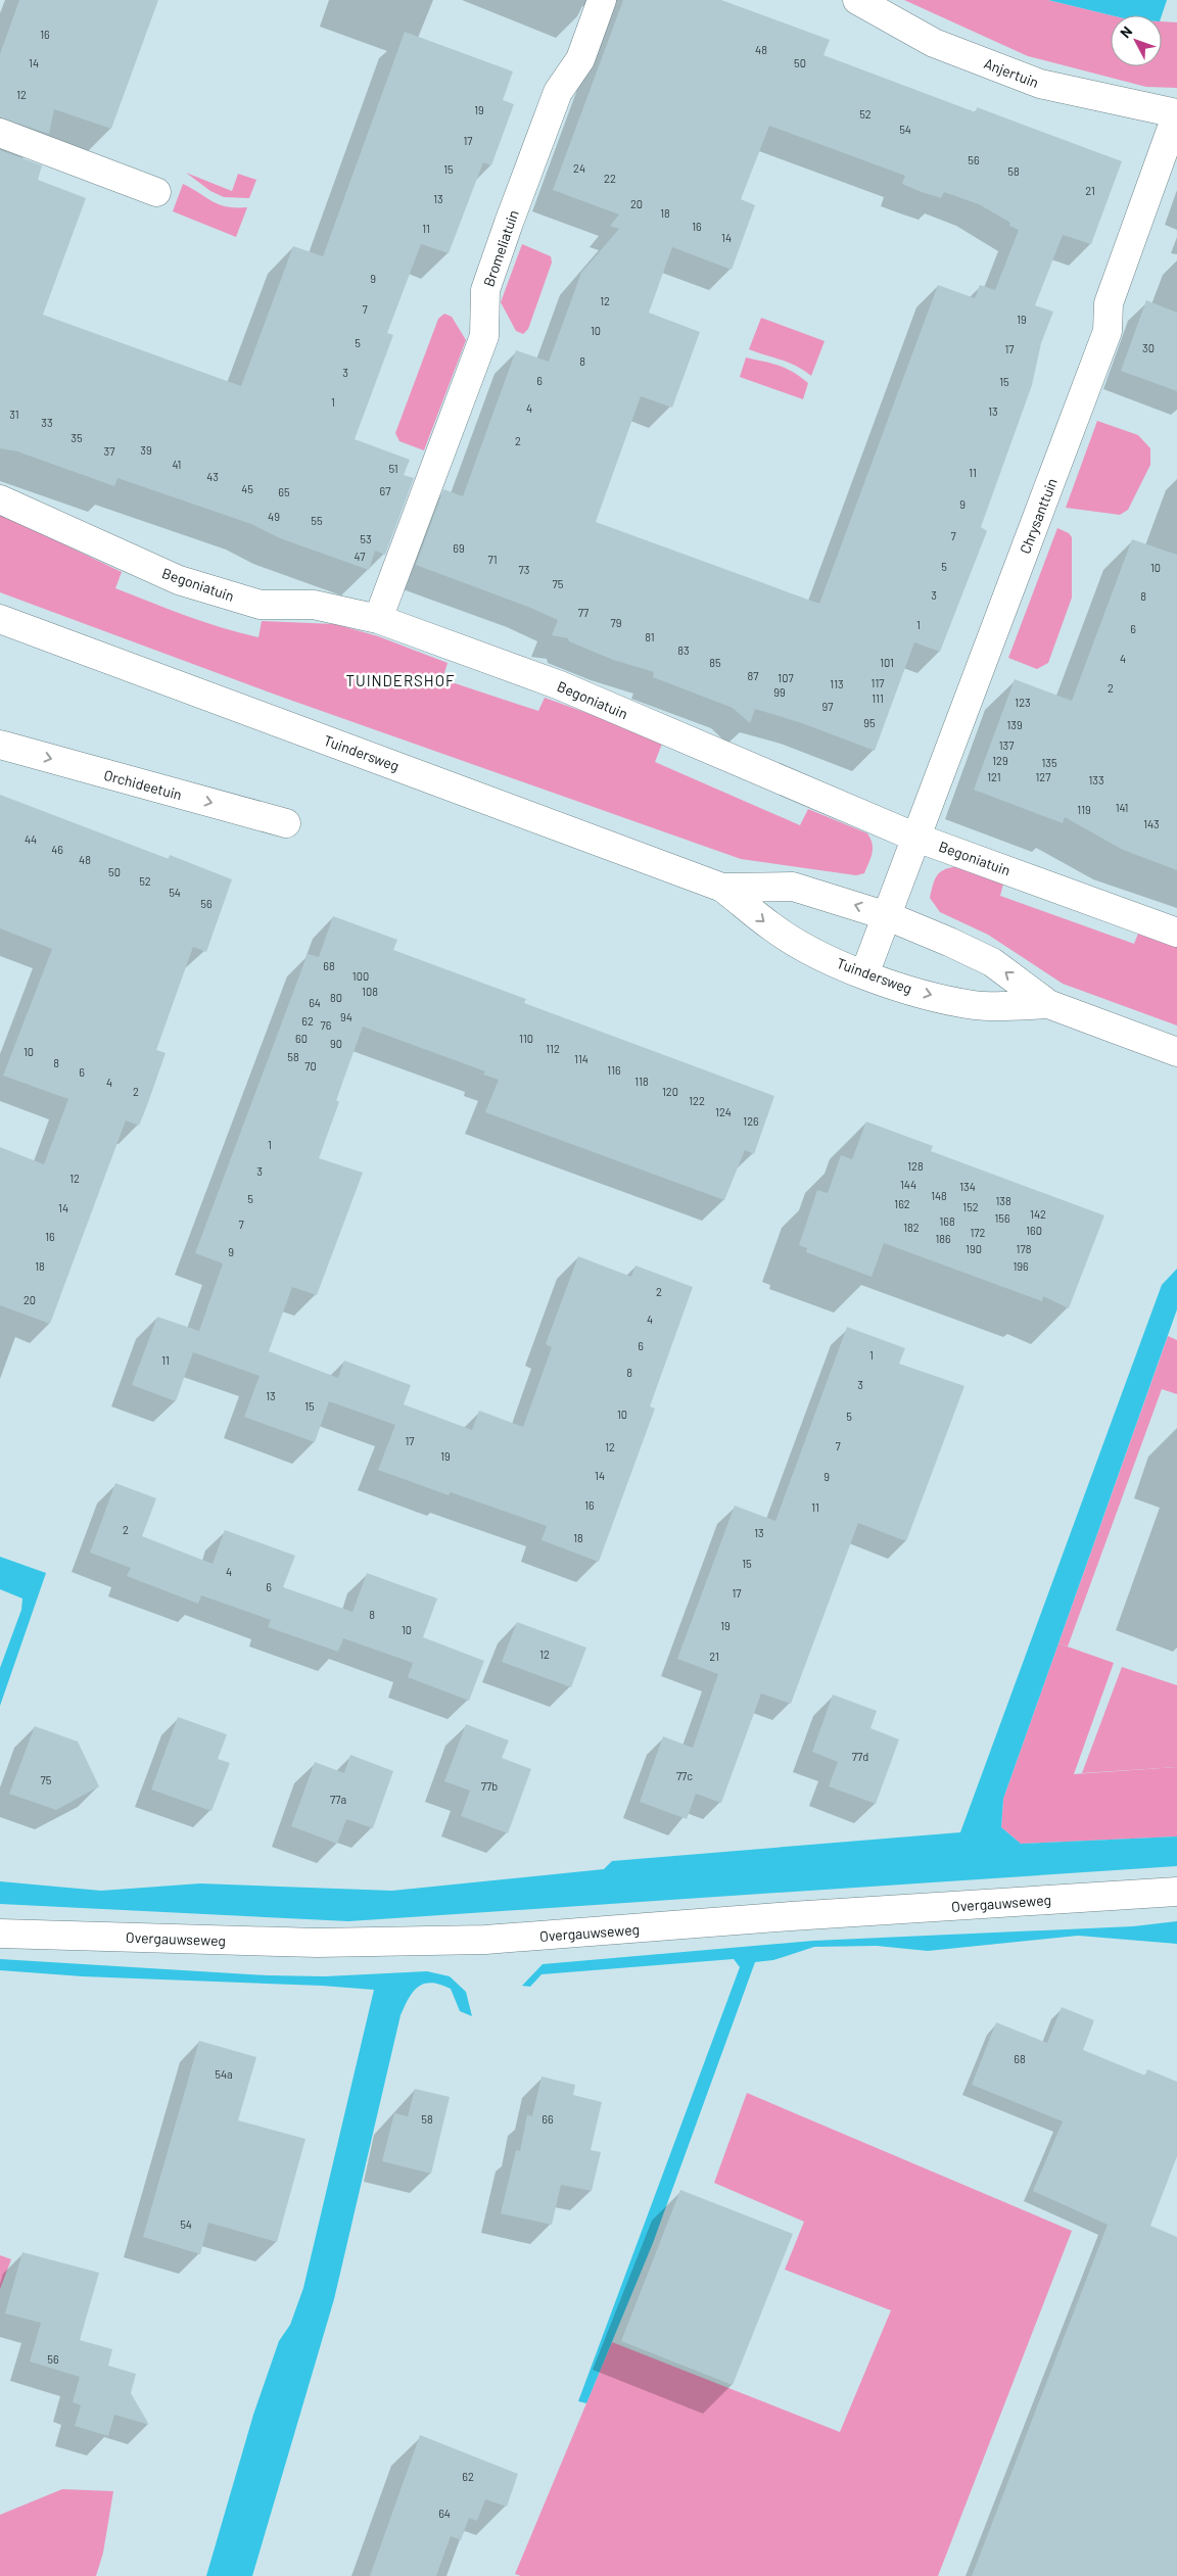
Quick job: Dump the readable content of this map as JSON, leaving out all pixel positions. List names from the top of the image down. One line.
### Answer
{"streets":{"street":["Anjertuin","Bromeliatuin","Chrysanttuin","Begoniatuin","Tuindersweg","Orchideetuin","Overgauwseweg"]},"crossings":[["Anjertuin","Chrysanttuin"],["Bromeliatuin","Begoniatuin"],["Chrysanttuin","Begoniatuin"],["Chrysanttuin","Tuindersweg"]],"one_way":["Orchideetuin"],"districts":["TUINDERSHOF"],"house_numbers":["16","48","14","50","12","19","52","54","17","56","24","15","58","22","21","13","20","18","16","11","14","9","12","7","19","10","5","30","17","8","3","6","15","1","4","13","31","33","35","2","39","37","41","51","11","43","45","67","65","9","49","55","7","53","69","47","71","5","10","73","75","3","8","77","79","1","6","81","83","4","85","101","87","107","117","113","2","99","111","123","97","95","139","137","129","135","121","127","133","141","119","143","44","46","48","50","52","54","56","68","100","108","80","64","94","62","76","60","110","90","112","10","58","114","8","70","116","6","118","4","2","120","122","124","126","1","128","3","12","144","134","148","5","138","162","152","14","142","156","168","7","182","160","172","16","186","190","178","9","18","196","2","20","4","6","1","11","8","3","13","15","10","5","17","7","12","19","14","9","16","11","2","13","18","15","4","6","17","8","19","10","12","21","77d","77c","75","77b","77a","68","54a","58","66","54","56","62","64"],"north":"top left"}
